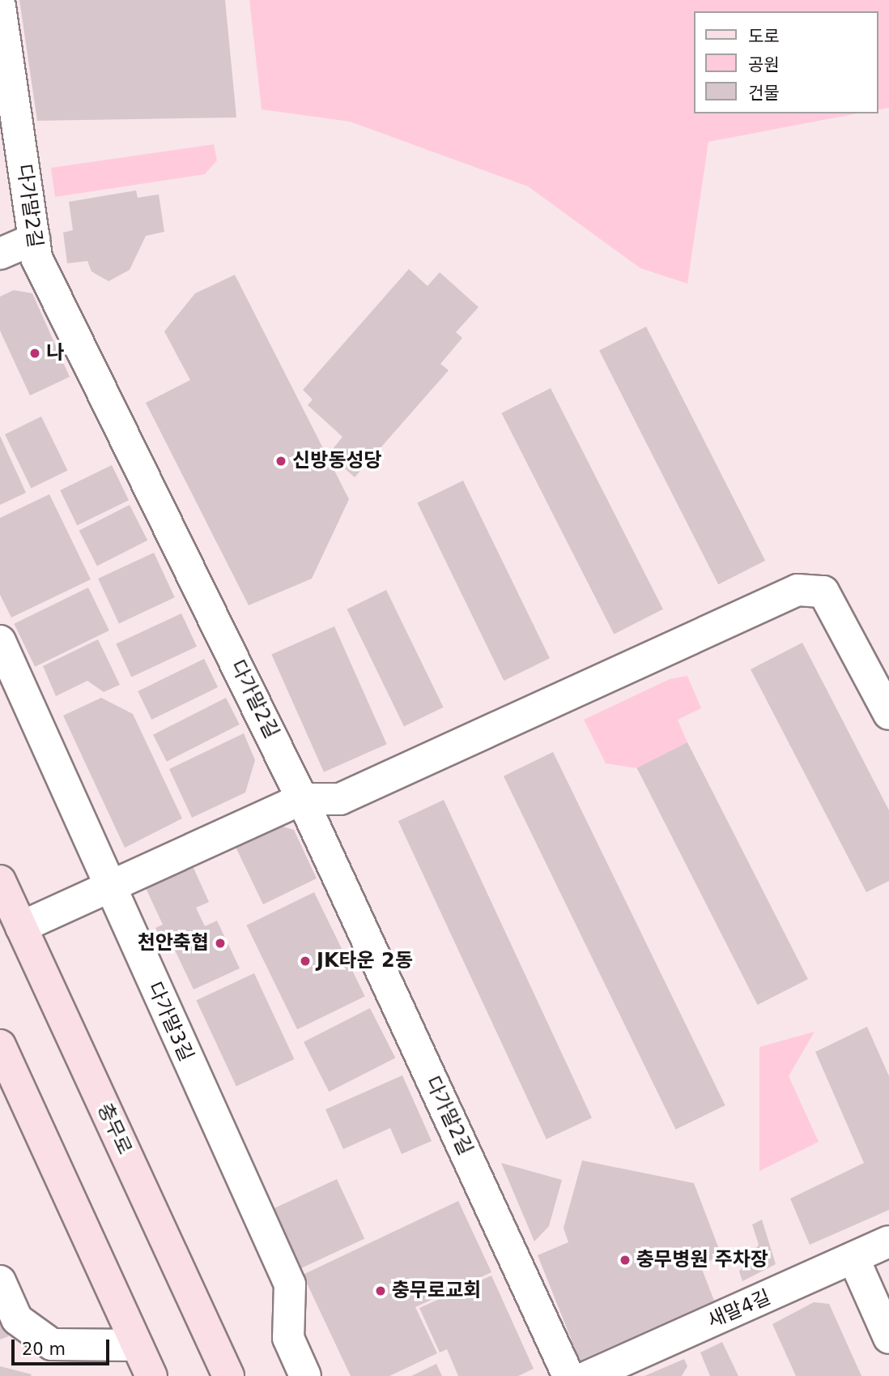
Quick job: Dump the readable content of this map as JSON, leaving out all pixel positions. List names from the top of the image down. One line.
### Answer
{"streets":{"main road":["충무로"],"street":["다가말2길","다가말3길","새말4길"]},"places":["나","신방동성당","천안축협","JK타운 2동","충무병원 주차장","충무로교회"],"legend":["도로","공원","건물"],"scale_bar":"20 m"}
